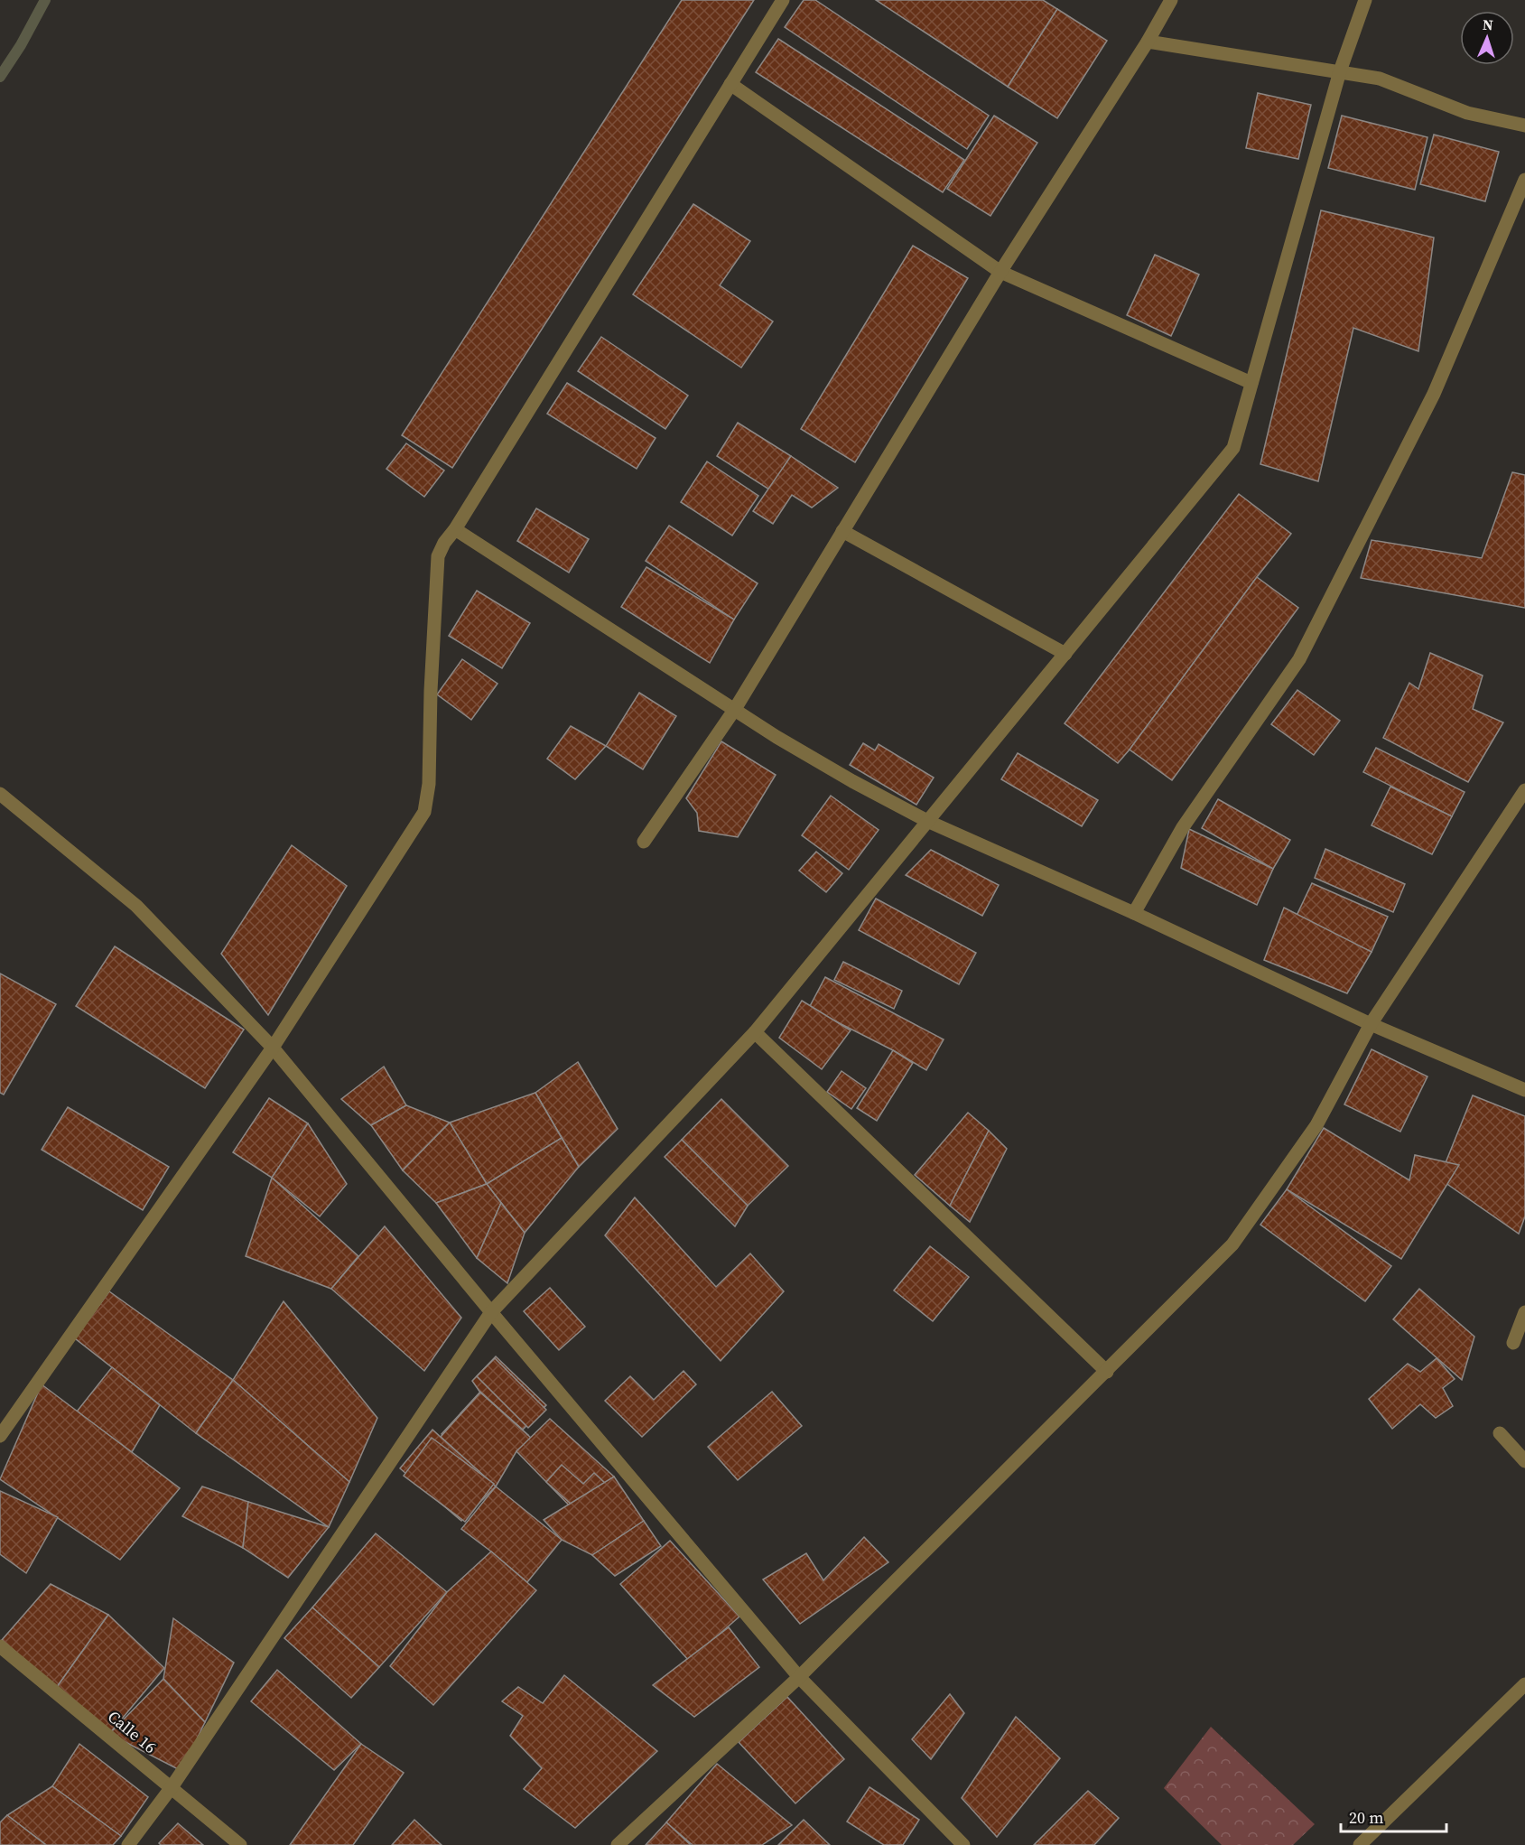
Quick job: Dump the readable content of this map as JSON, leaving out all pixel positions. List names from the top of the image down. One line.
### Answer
{"streets":{"street":["Calle 16"]},"scale_bar":"20 m","north":"top"}
